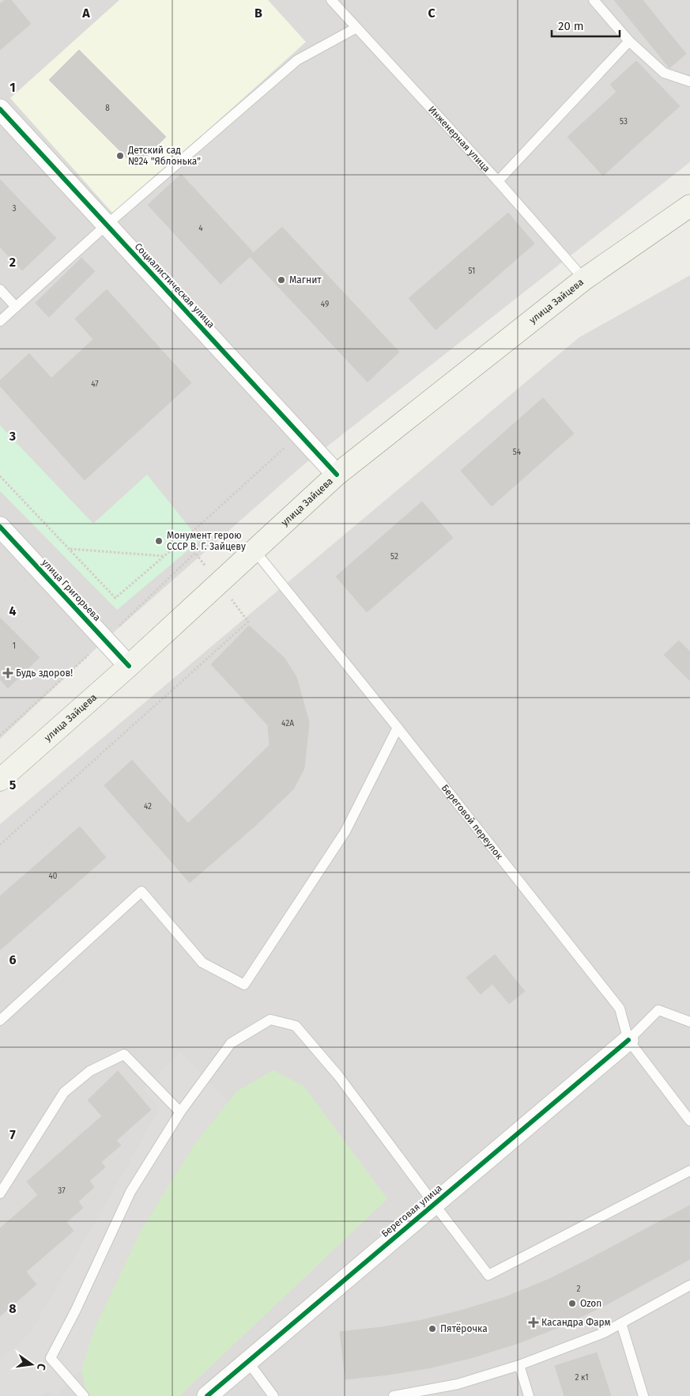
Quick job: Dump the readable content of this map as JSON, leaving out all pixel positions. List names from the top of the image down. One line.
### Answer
{"streets":{"main road":["улица Зайцева"],"street":["Социалистическая улица","улица Григорьева","Береговая улица"],"lane":["Инженерная улица","Береговой переулок"]},"crossings":[["Инженерная улица","улица Зайцева"],["Социалистическая улица","улица Зайцева"],["улица Зайцева","улица Григорьева"],["улица Зайцева","Береговой переулок"],["Береговой переулок","Береговая улица"]],"places":{"other":["Детский сад №24 \"Яблонька\"","Магнит","Монумент герою СССР В. Г. Зайцеву","Ozon","Пятёрочка"],"health":["Будь здоров!","Касандра Фарм"]},"house_numbers":["8","53","3","4","51","49","47","54","52","1","42А","42","40","37","2","2 к1"],"scale_bar":"20 m","north":"right","grid":{"columns":["A","B","C"],"rows":["1","2","3","4","5","6","7","8"]}}
